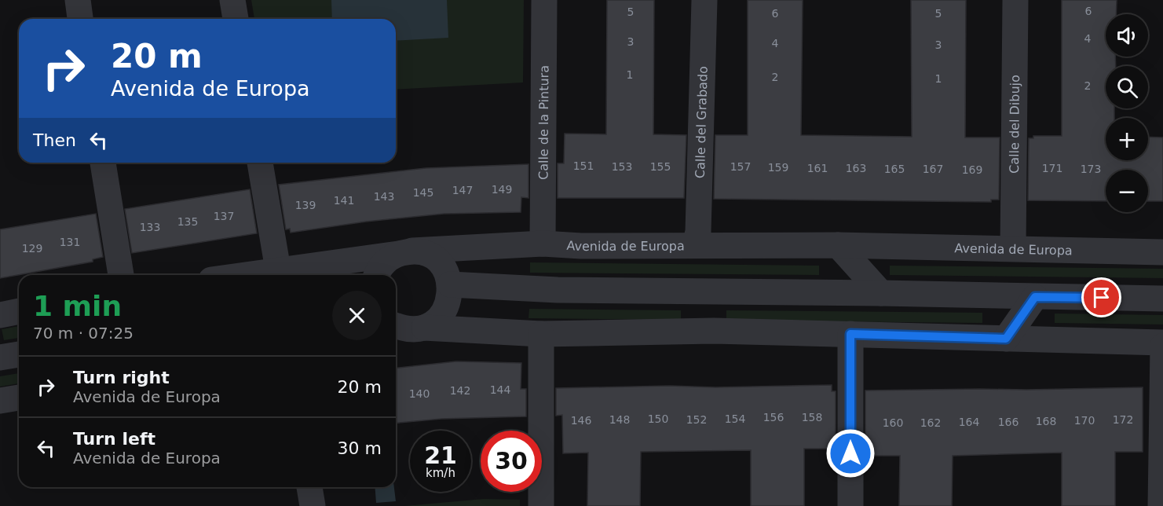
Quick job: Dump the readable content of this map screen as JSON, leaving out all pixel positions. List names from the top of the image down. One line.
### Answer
{"streets":{"street":["Calle de la Pintura","Calle del Grabado","Calle del Dibujo","Avenida de Europa"]},"crossings":[["Calle de la Pintura","Avenida de Europa"],["Calle del Grabado","Avenida de Europa"],["Calle del Dibujo","Avenida de Europa"]],"house_numbers":["6","5","6","5","4","3","4","3","1","2","1","2","151","153","155","157","159","161","163","171","165","167","173","169","149","147","145","143","141","139","137","135","133","131","129","144","142","140","156","158","150","154","148","152","172","146","170","168","164","166","160","162"],"page":{"map_buttons":["+","−"],"turn":["20 m","Avenida de Europa"],"then":"Then","heading":["1 min","70 m · 07:25"],"list":[{"name":"Turn right","note":"Avenida de Europa","value":"20 m"},{"name":"Turn left","note":"Avenida de Europa","value":"30 m"}],"speed":"21 km/h","limit":"30"}}
